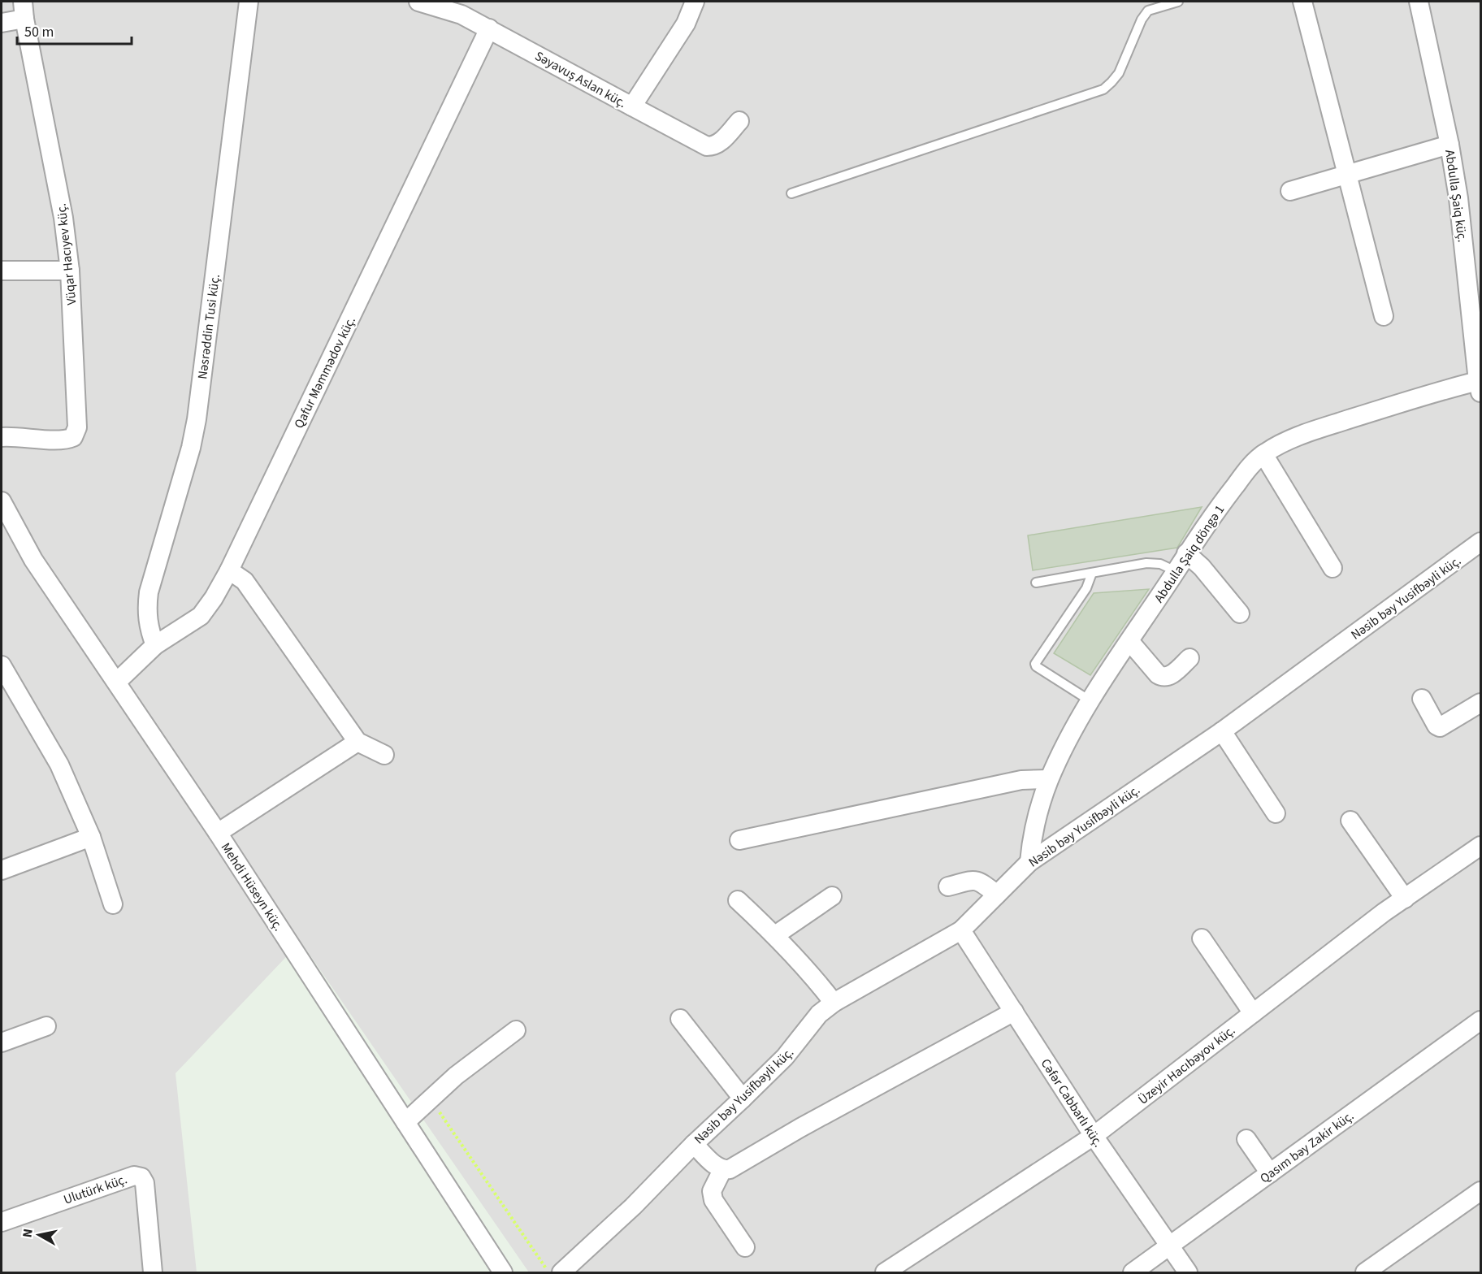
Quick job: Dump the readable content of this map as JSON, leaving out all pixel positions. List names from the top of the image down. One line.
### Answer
{"streets":{"street":["Səyavuş Aslan küç.","Abdulla Şaiq küç.","Vüqar Hacıyev küç.","Nəsrəddin Tusi küç.","Qafur Məmmədov küç.","Abdulla Şaiq döngə 1","Nəsib bəy Yusifbəyli küç.","Mehdi Hüseyn küç.","Üzeyir Hacıbəyov küç.","Cəfər Cabbarlı küç.","Qasım bəy Zakir küç.","Ulutürk küç."]},"crossings":[["Səyavuş Aslan küç.","Qafur Məmmədov küç."],["Abdulla Şaiq küç.","Abdulla Şaiq döngə 1"],["Nəsrəddin Tusi küç.","Qafur Məmmədov küç."],["Qafur Məmmədov küç.","Mehdi Hüseyn küç."],["Abdulla Şaiq döngə 1","Nəsib bəy Yusifbəyli küç."],["Nəsib bəy Yusifbəyli küç.","Cəfər Cabbarlı küç."],["Üzeyir Hacıbəyov küç.","Cəfər Cabbarlı küç."],["Cəfər Cabbarlı küç.","Qasım bəy Zakir küç."]],"scale_bar":"50 m","north":"left"}
